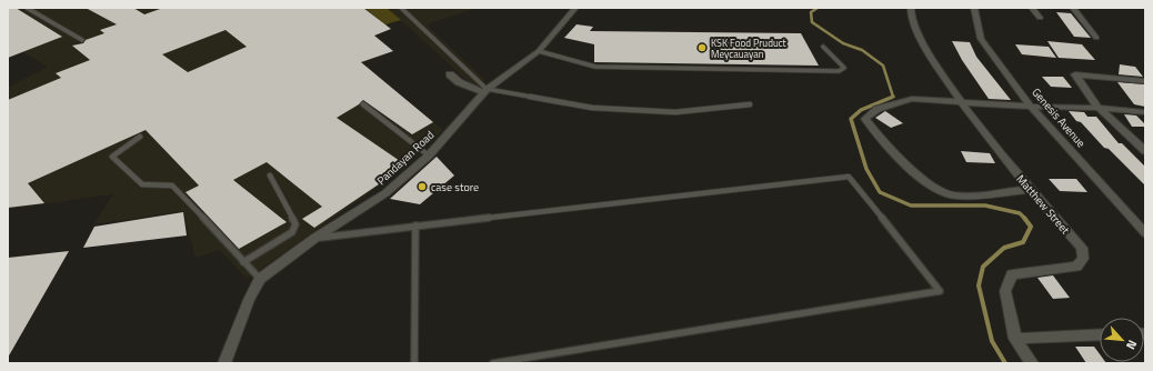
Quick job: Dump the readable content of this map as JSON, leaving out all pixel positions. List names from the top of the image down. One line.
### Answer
{"streets":{"street":["Genesis Avenue","Pandayan Road","Matthew Street"]},"places":["KSK Food Pruduct Meycauayan","case store"],"north":"bottom right"}
